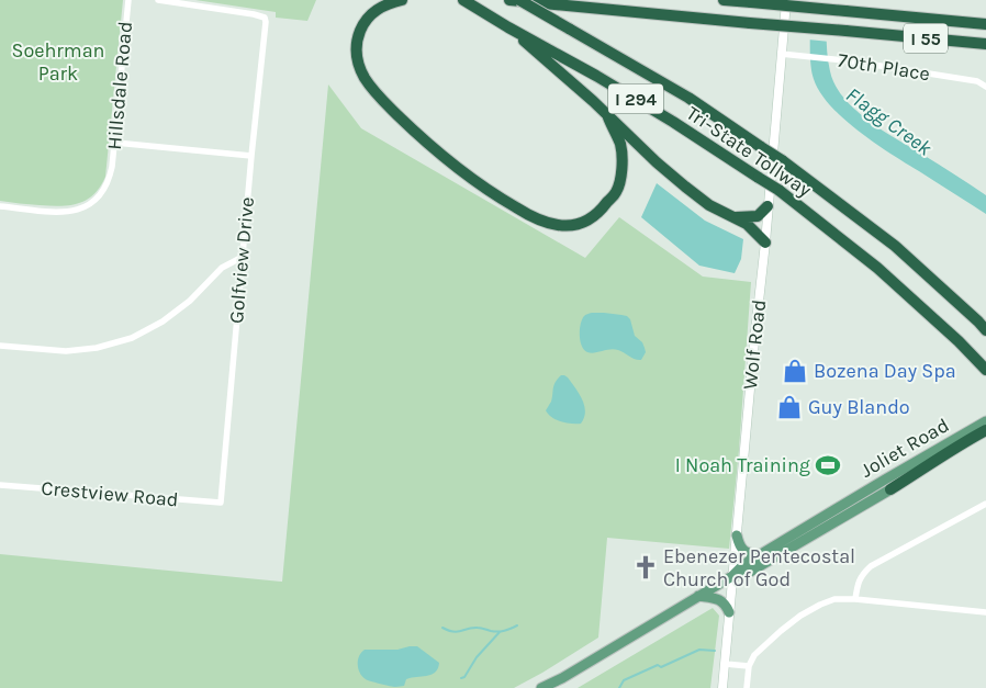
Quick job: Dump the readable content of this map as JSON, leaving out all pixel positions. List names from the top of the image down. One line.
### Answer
{"streets":{"highway":["I 55","I 294","Tri-State Tollway","Joliet Road"],"street":["70th Place","Hillsdale Road","Golfview Drive","Wolf Road","Crestview Road"]},"crossings":[["70th Place","Wolf Road"],["Golfview Drive","Crestview Road"],["Wolf Road","Joliet Road"]],"water":["Flagg Creek"],"parks":["Soehrman Park"],"places":{"shop":["Bozena Day Spa","Guy Blando"],"sports":["I Noah Training"],"church":["Ebenezer Pentecostal Church of God"]}}
